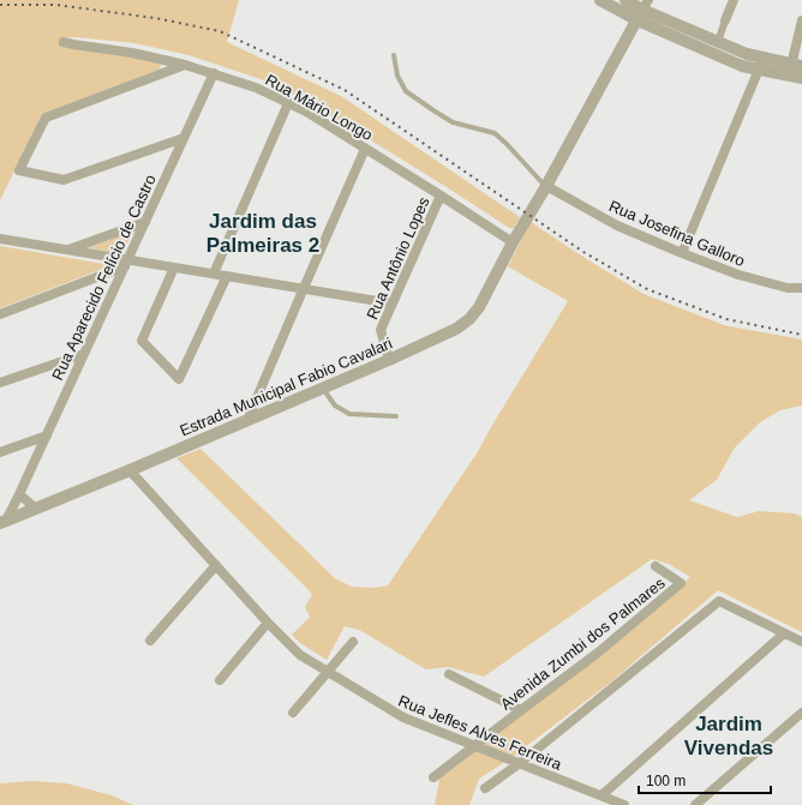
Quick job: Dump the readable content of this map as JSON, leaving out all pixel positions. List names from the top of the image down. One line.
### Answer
{"streets":{"street":["Rua Mário Longo","Rua Josefina Galloro","Rua Antônio Lopes","Rua Aparecido Felício de Castro","Estrada Municipal Fabio Cavalari","Avenida Zumbi dos Palmares","Rua Jefles Alves Ferreira"]},"crossings":[["Rua Mário Longo","Rua Antônio Lopes"],["Rua Mário Longo","Rua Aparecido Felício de Castro"],["Rua Mário Longo","Estrada Municipal Fabio Cavalari"],["Rua Josefina Galloro","Estrada Municipal Fabio Cavalari"],["Rua Antônio Lopes","Estrada Municipal Fabio Cavalari"],["Rua Aparecido Felício de Castro","Estrada Municipal Fabio Cavalari"],["Estrada Municipal Fabio Cavalari","Rua Jefles Alves Ferreira"],["Avenida Zumbi dos Palmares","Rua Jefles Alves Ferreira"]],"districts":["Jardim das Palmeiras 2","Jardim Vivendas"],"scale_bar":"100 m"}
